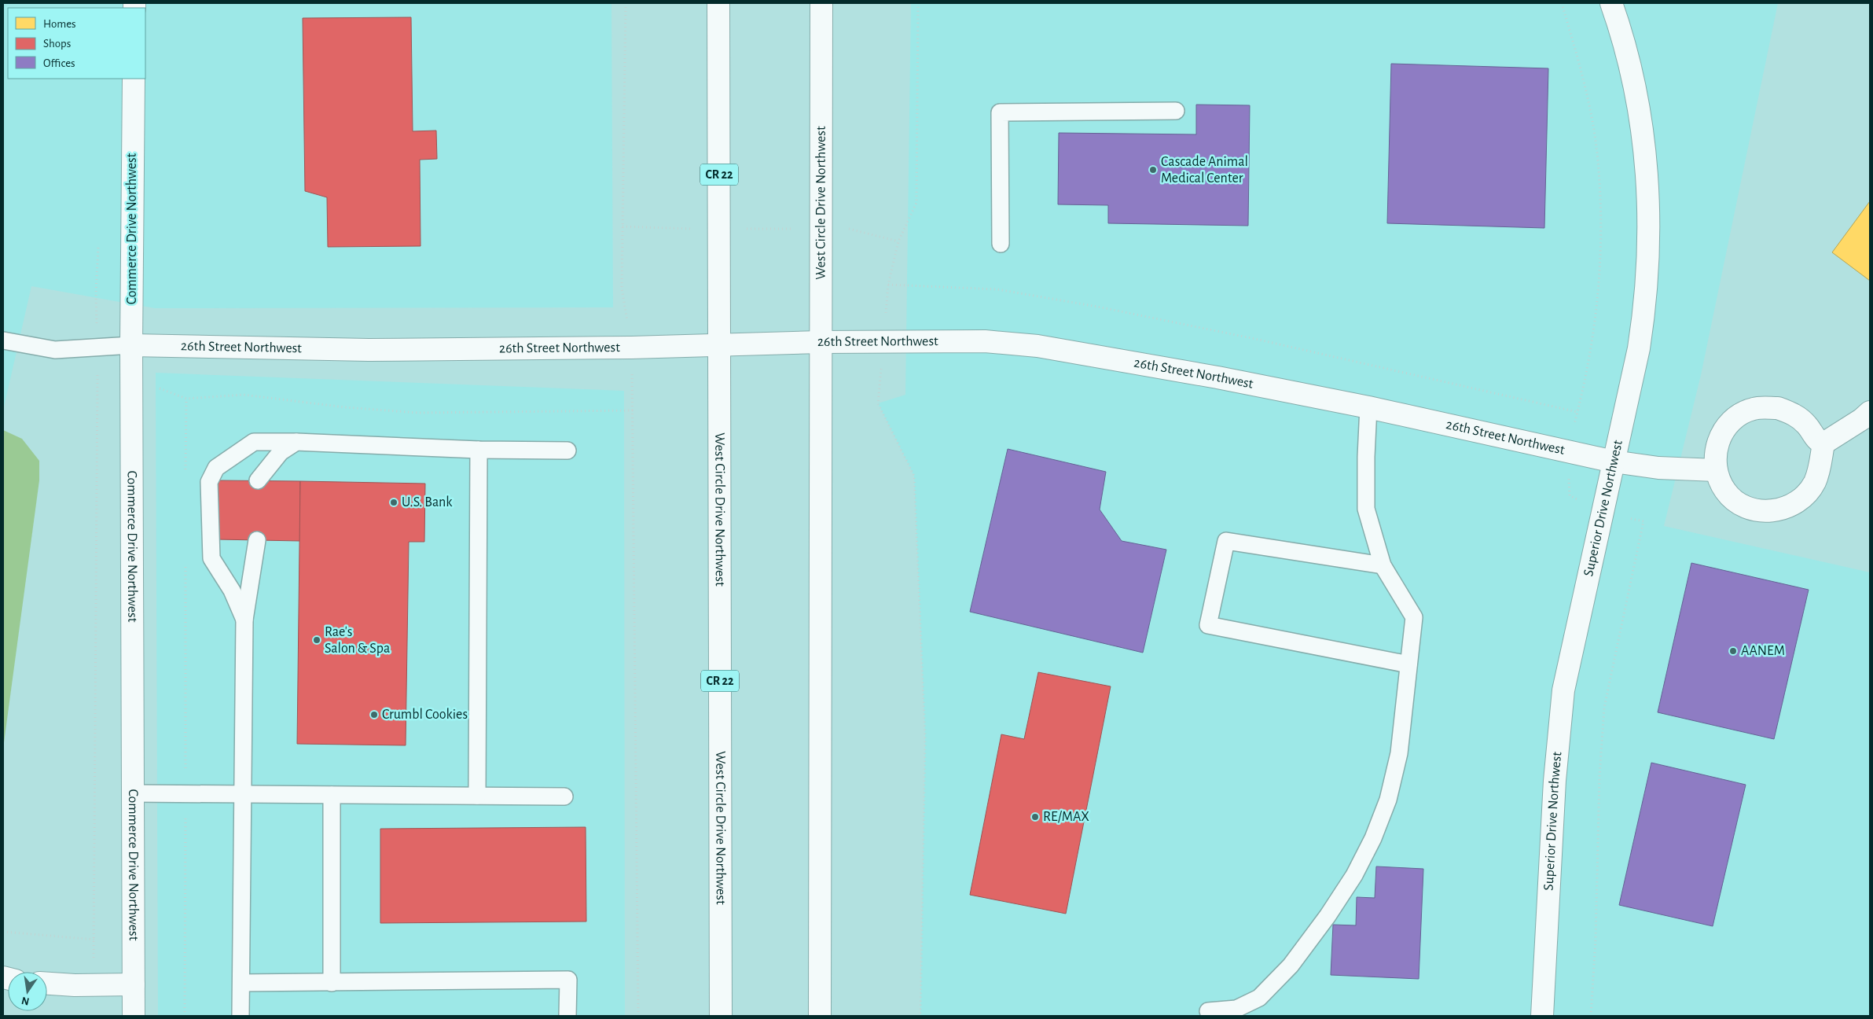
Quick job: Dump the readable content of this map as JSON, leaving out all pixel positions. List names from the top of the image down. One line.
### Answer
{"streets":{"street":["CR 22","West Circle Drive Northwest","Commerce Drive Northwest","26th Street Northwest","Superior Drive Northwest"]},"crossings":[["West Circle Drive Northwest","26th Street Northwest"],["Commerce Drive Northwest","26th Street Northwest"],["26th Street Northwest","Superior Drive Northwest"]],"places":["Cascade Animal Medical Center","U.S. Bank","Rae's Salon & Spa","AANEM","Crumbl Cookies","RE/MAX"],"legend":["Homes","Shops","Offices"],"north":"bottom"}
